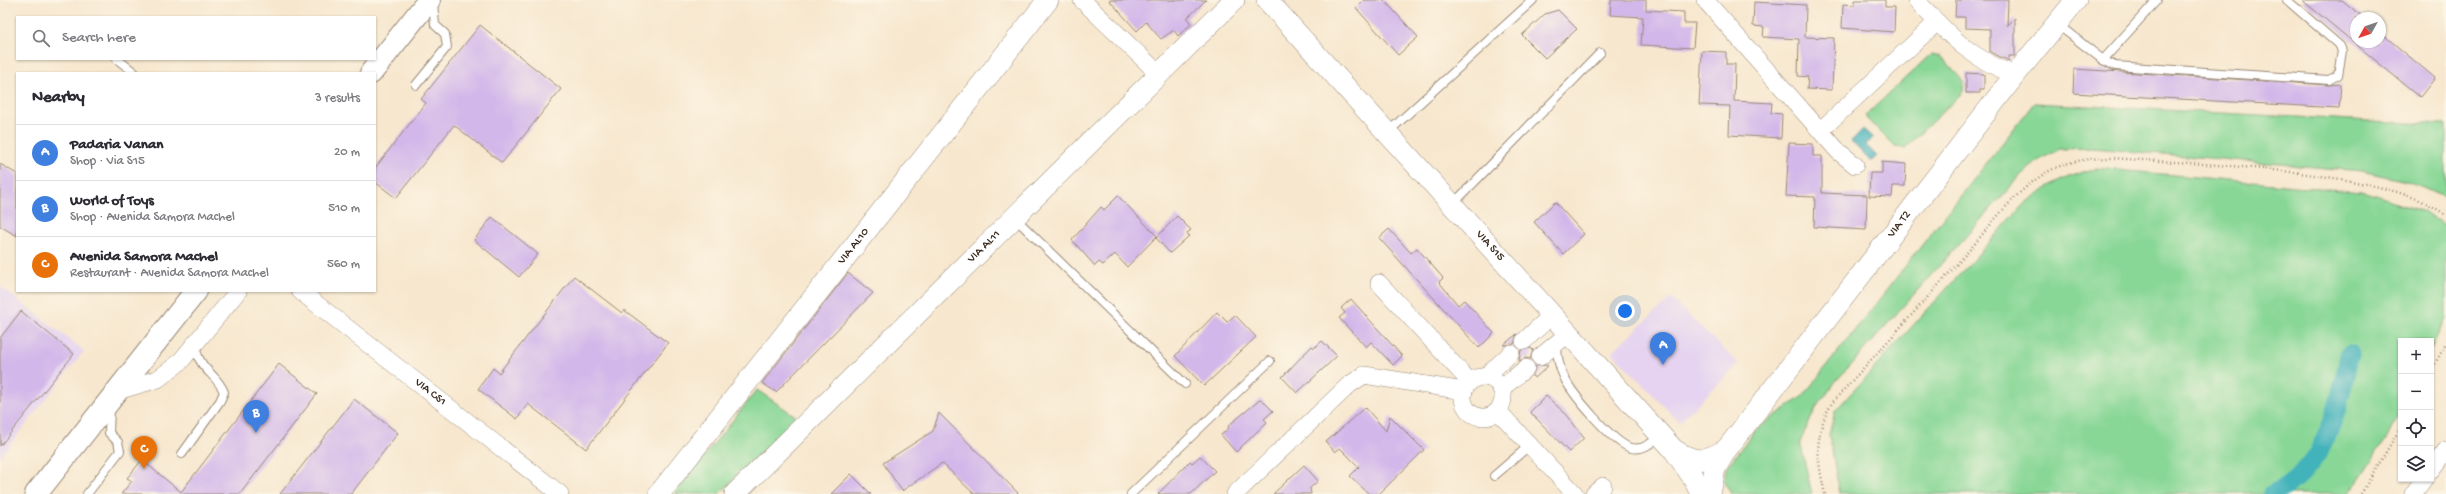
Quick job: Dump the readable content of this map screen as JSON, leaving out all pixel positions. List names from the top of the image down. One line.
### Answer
{"streets":{"street":["VIA T2","VIA S15","VIA AL10","VIA AL11","VIA CS1"]},"crossings":[["VIA T2","VIA S15"]],"north":"bottom left","page":{"search":"Search here","heading":["Nearby","3 results"],"list":[{"mark":"A","name":"Padaria Vanan","note":"Shop · Via S15","value":"20 m"},{"mark":"B","name":"World of Toys","note":"Shop · Avenida Samora Machel","value":"510 m"},{"mark":"C","name":"Avenida Samora Machel","note":"Restaurant · Avenida Samora Machel","value":"560 m"}],"pins":["A","B","C"],"map_buttons":["+","−"]}}
